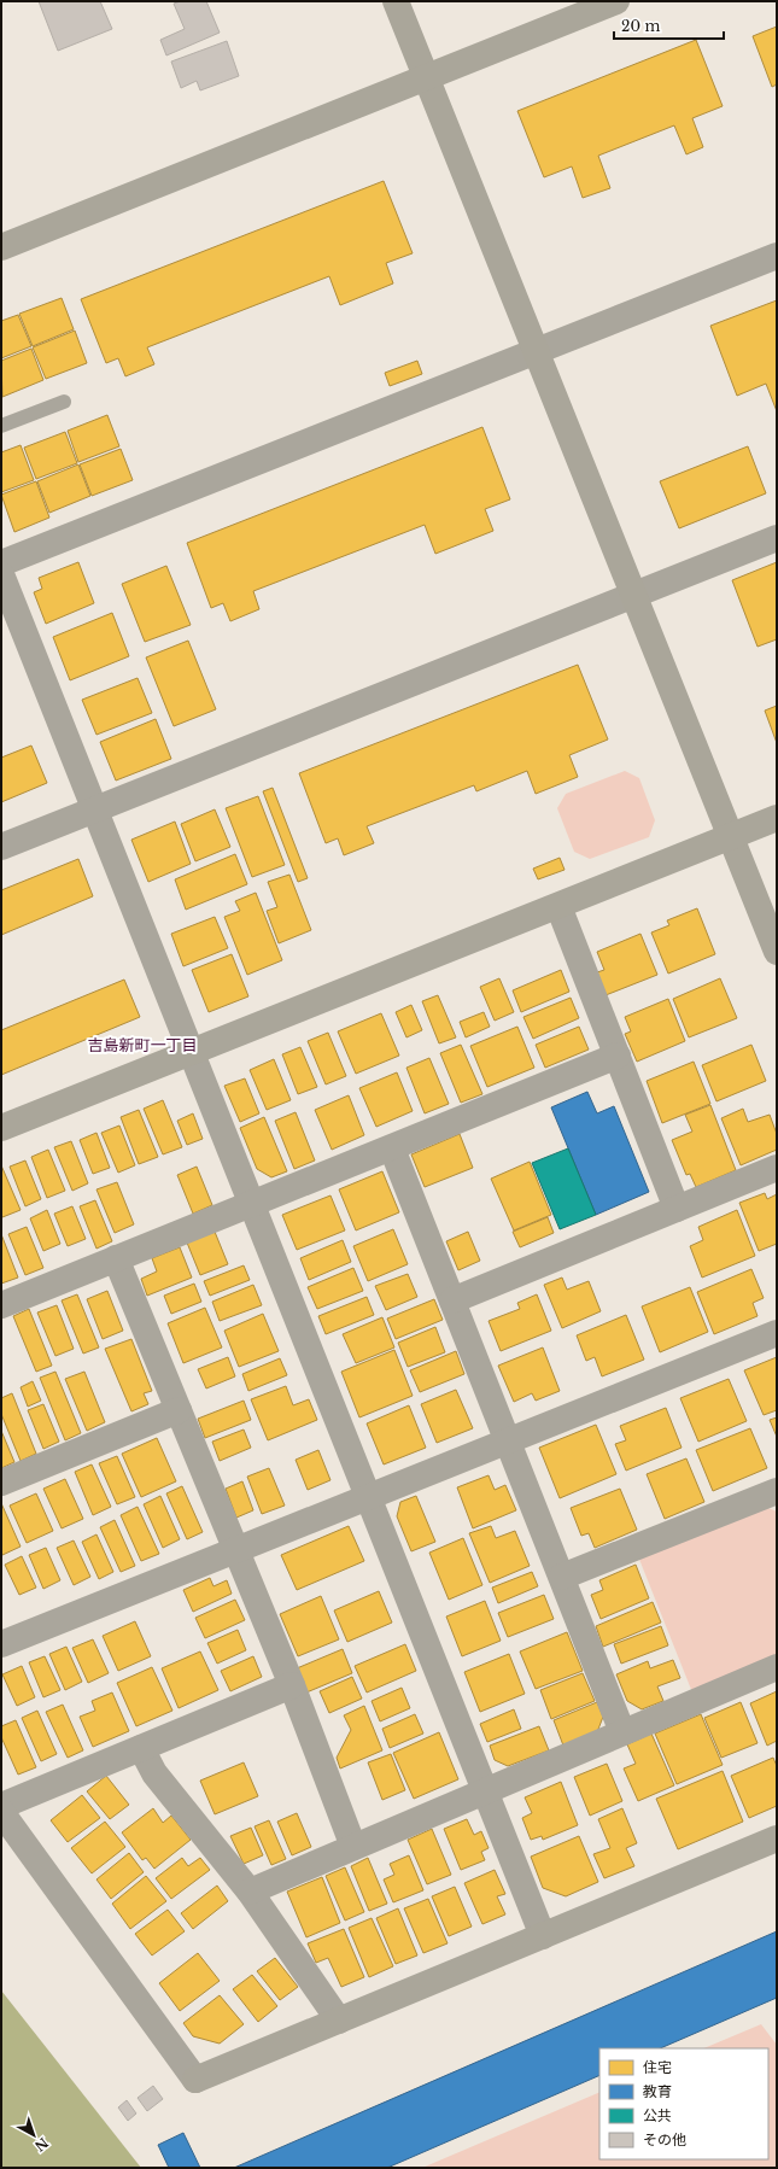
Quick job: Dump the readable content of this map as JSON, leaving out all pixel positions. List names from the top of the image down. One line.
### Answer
{"districts":["吉島新町一丁目"],"legend":["住宅","教育","公共","その他"],"scale_bar":"20 m","north":"bottom right"}
